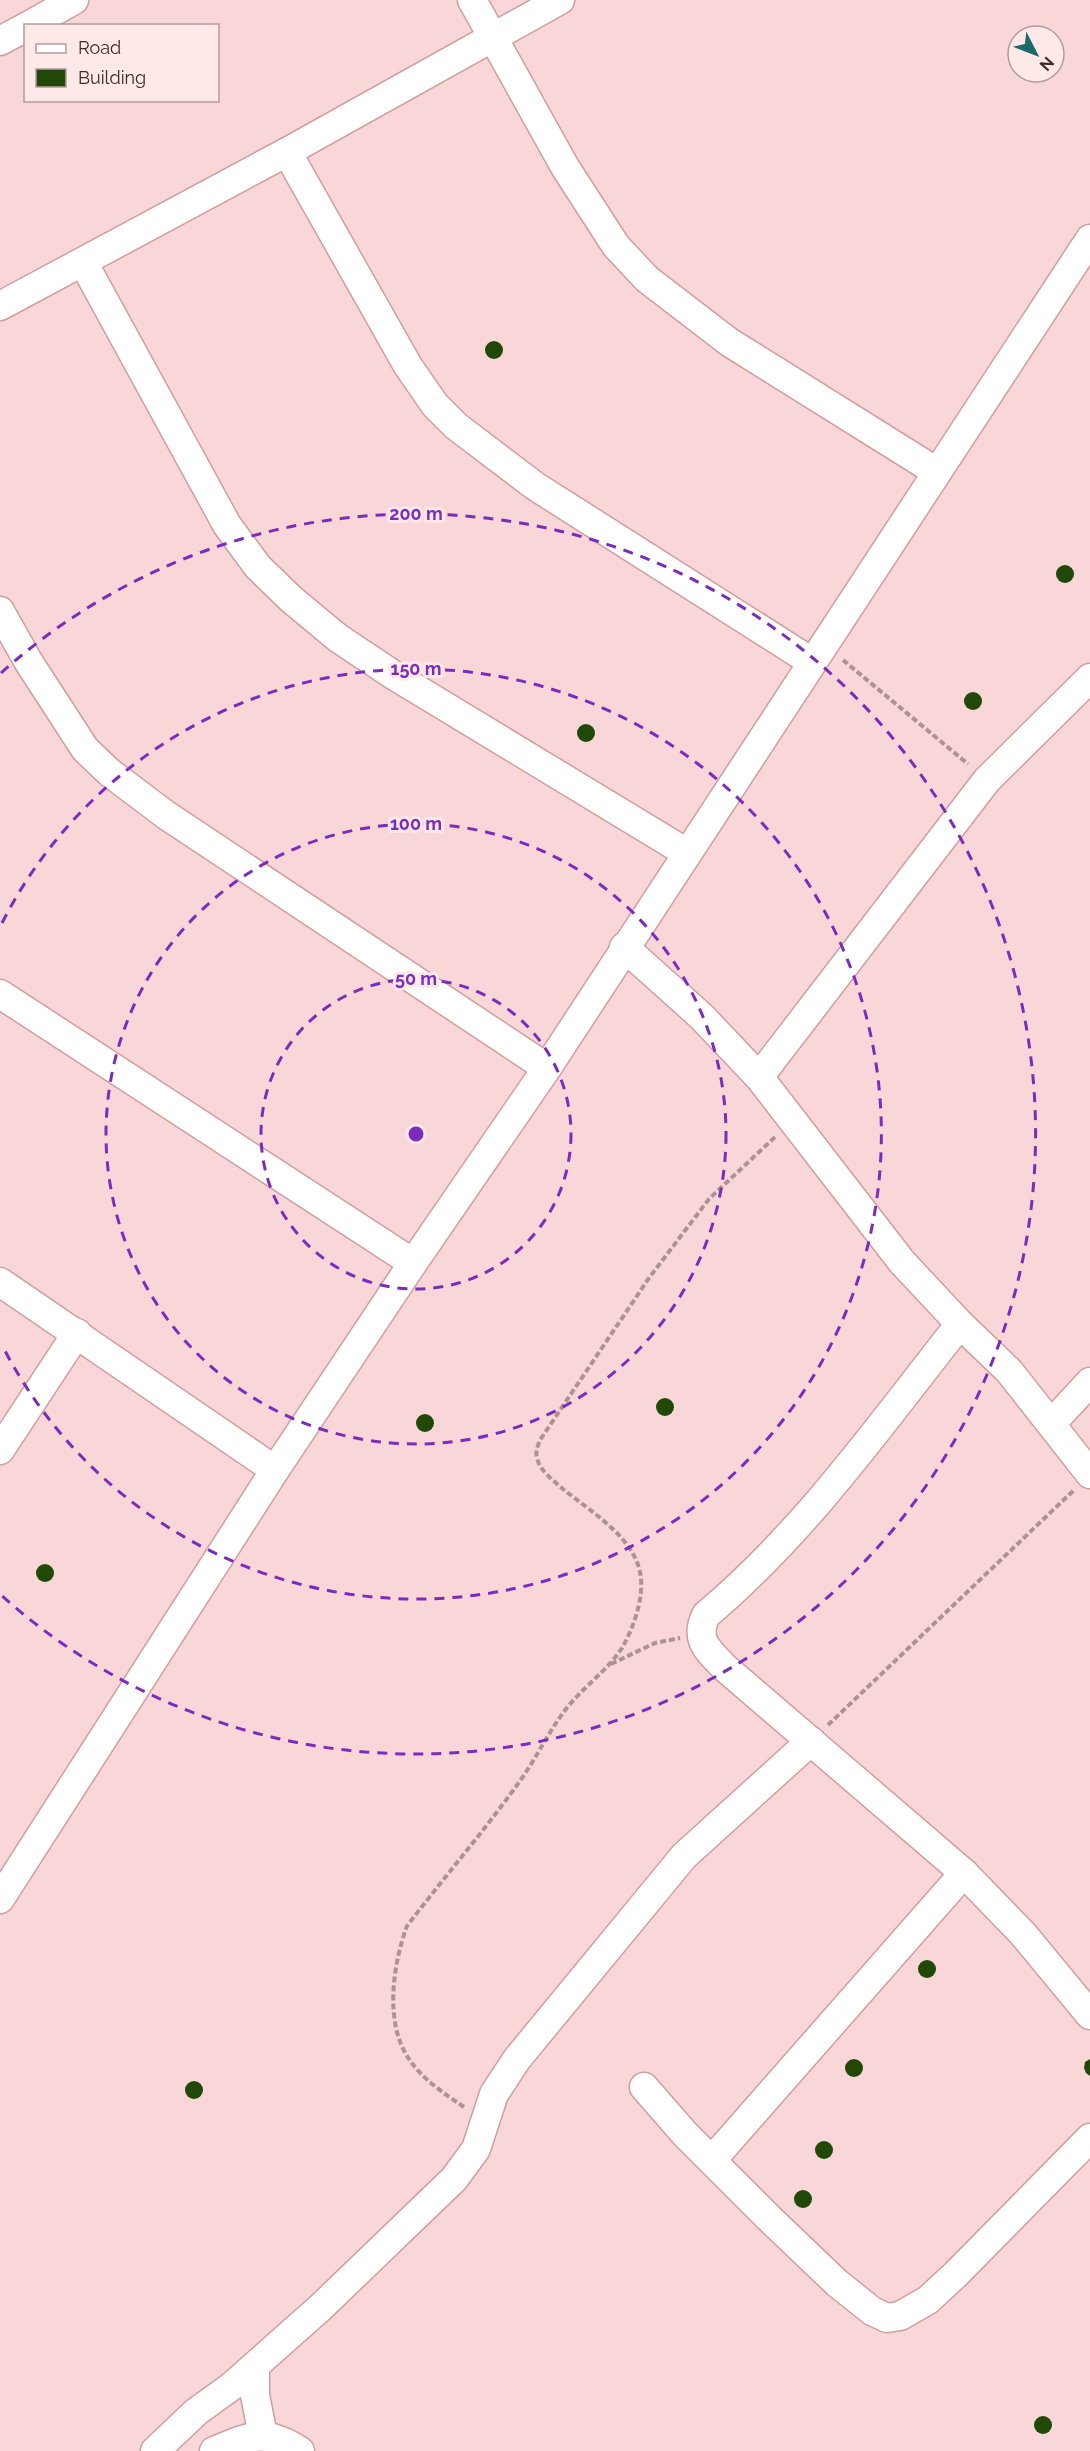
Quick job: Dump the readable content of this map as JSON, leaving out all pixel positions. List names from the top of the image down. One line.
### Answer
{"legend":["Road","Building"],"north":"bottom right","rings":["200 m","150 m","100 m","50 m"]}
